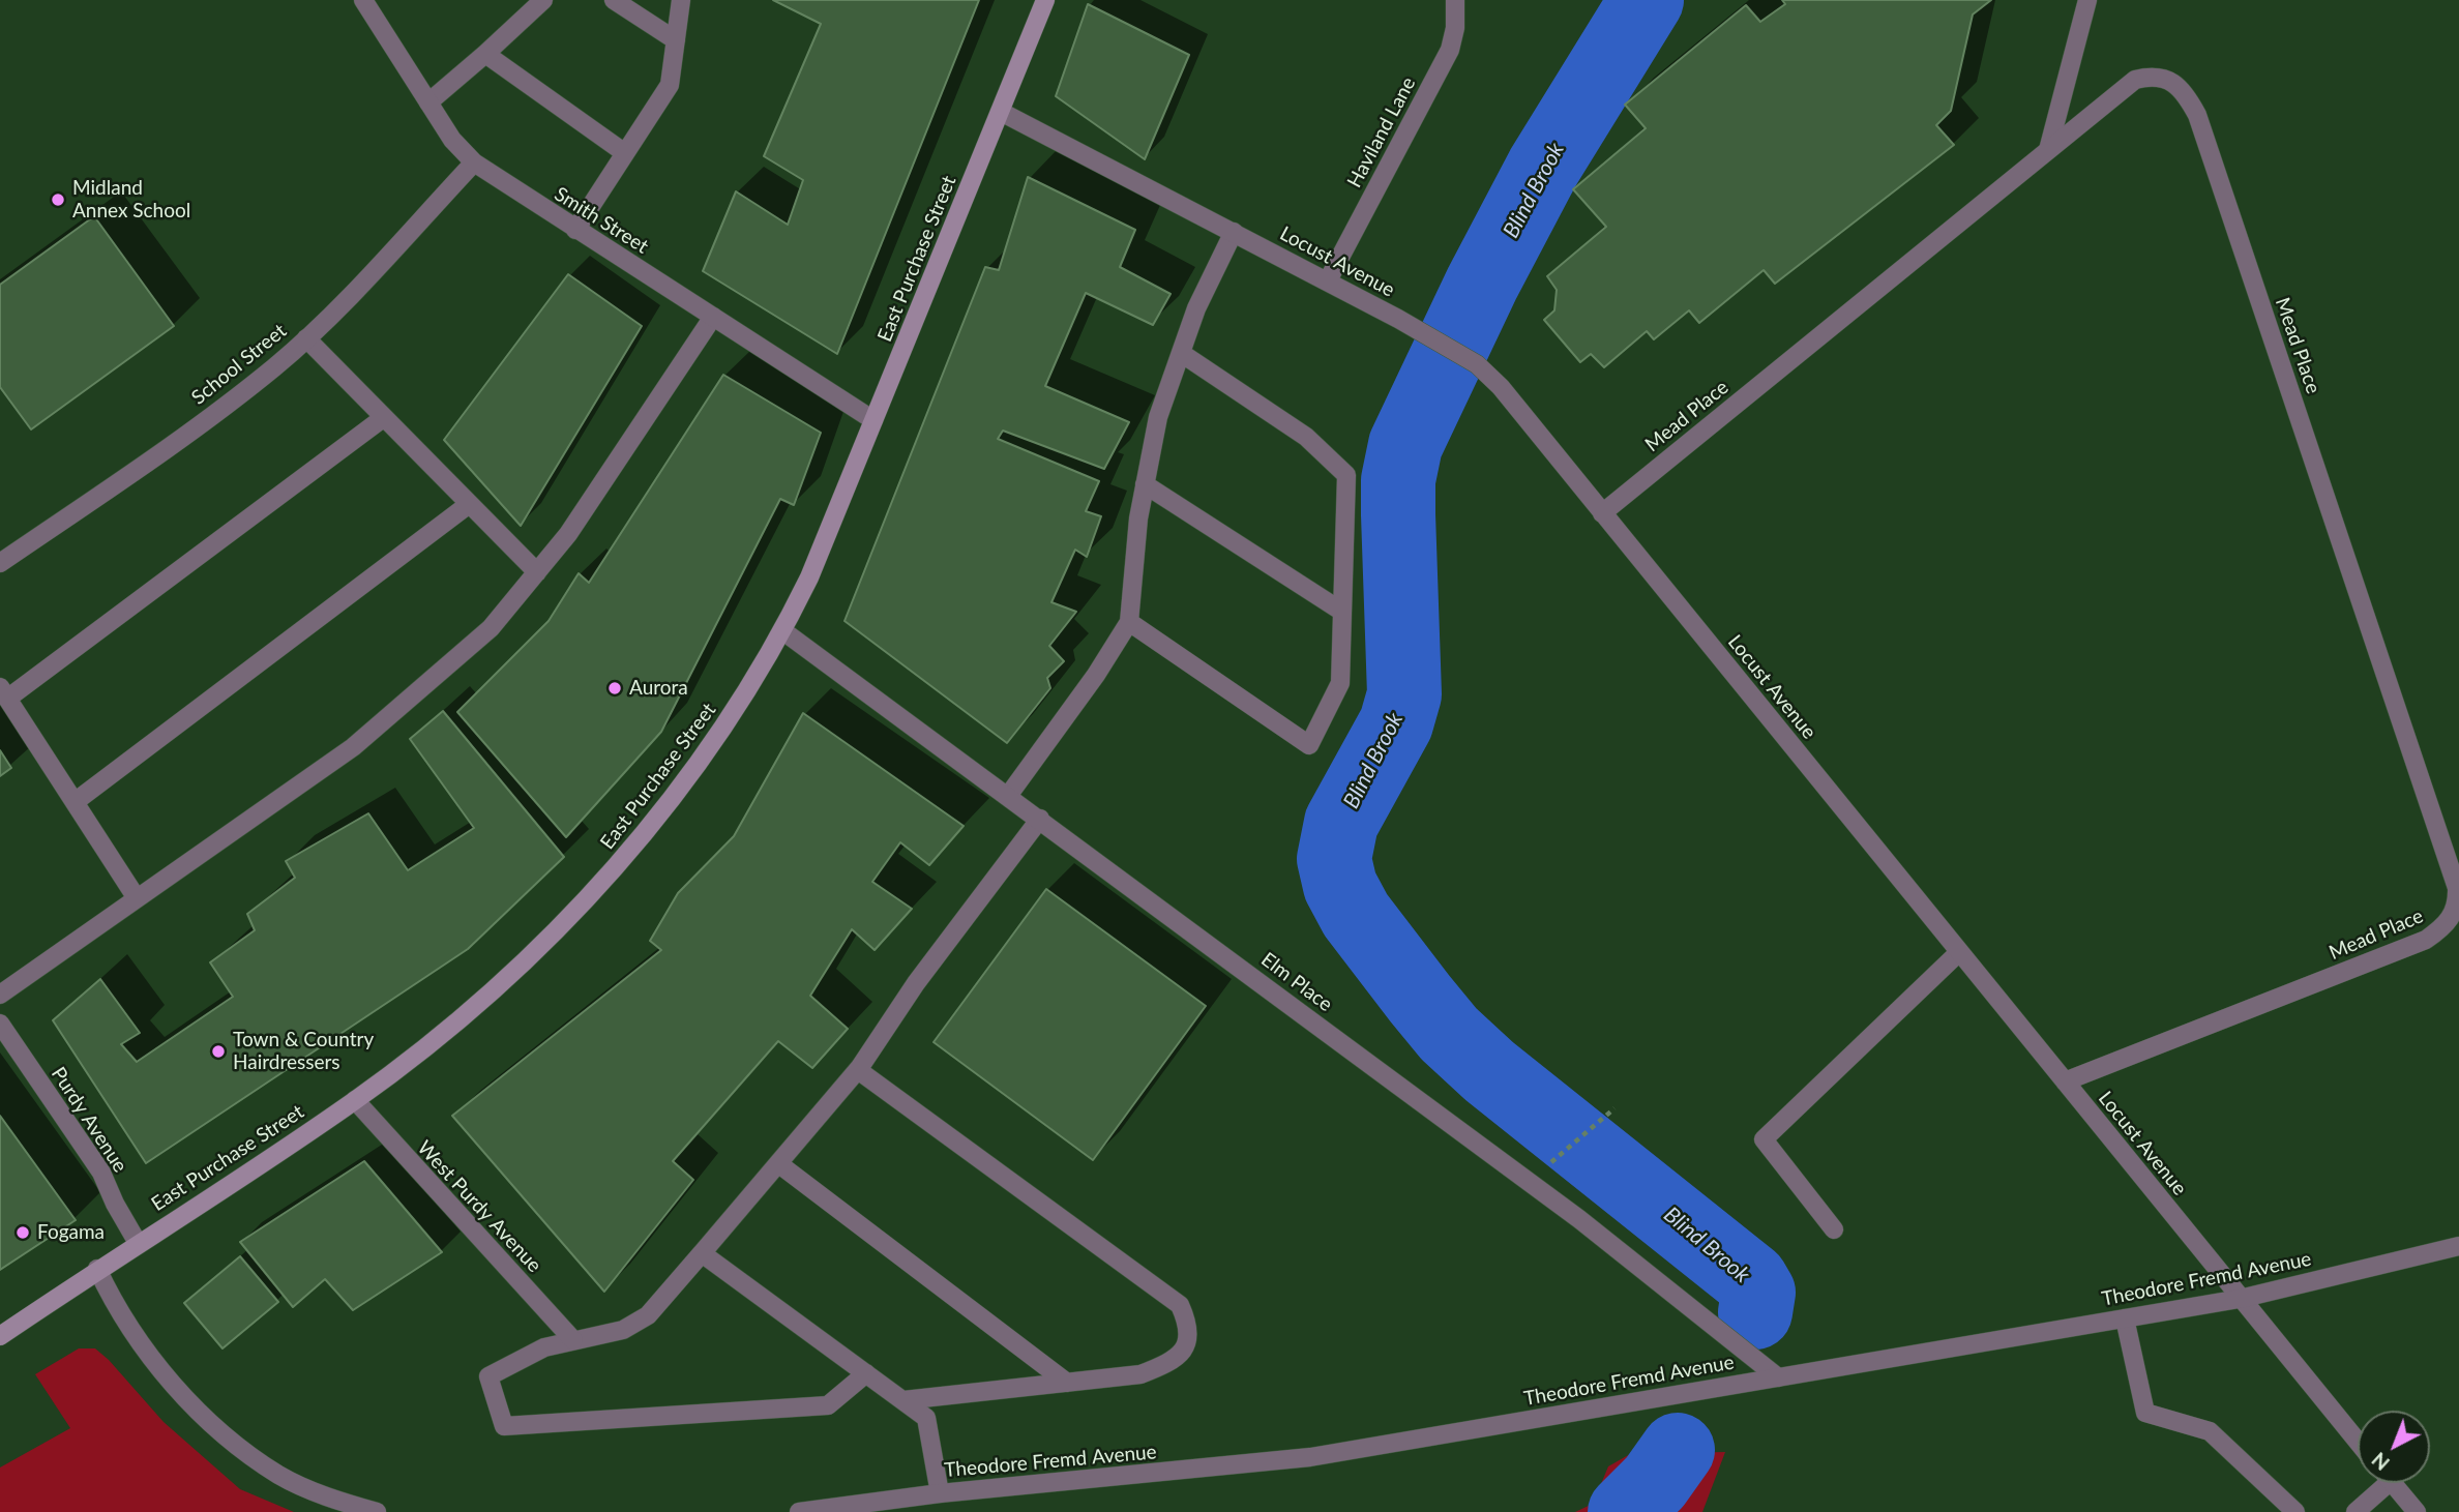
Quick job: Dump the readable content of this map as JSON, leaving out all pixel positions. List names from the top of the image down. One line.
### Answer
{"streets":{"main road":["East Purchase Street"],"street":["Haviland Lane","Smith Street","Locust Avenue","Mead Place","School Street","Elm Place","Purdy Avenue","West Purdy Avenue","Theodore Fremd Avenue"]},"crossings":[["Haviland Lane","Locust Avenue"],["Smith Street","East Purchase Street"],["Smith Street","School Street"],["East Purchase Street","Locust Avenue"],["East Purchase Street","Elm Place"],["East Purchase Street","Purdy Avenue"],["East Purchase Street","West Purdy Avenue"],["Locust Avenue","Mead Place"],["Locust Avenue","Theodore Fremd Avenue"],["Elm Place","Theodore Fremd Avenue"]],"water":["Blind Brook"],"places":["Midland Annex School","Aurora","Town & Country Hairdressers","Fogama"],"north":"bottom left"}
